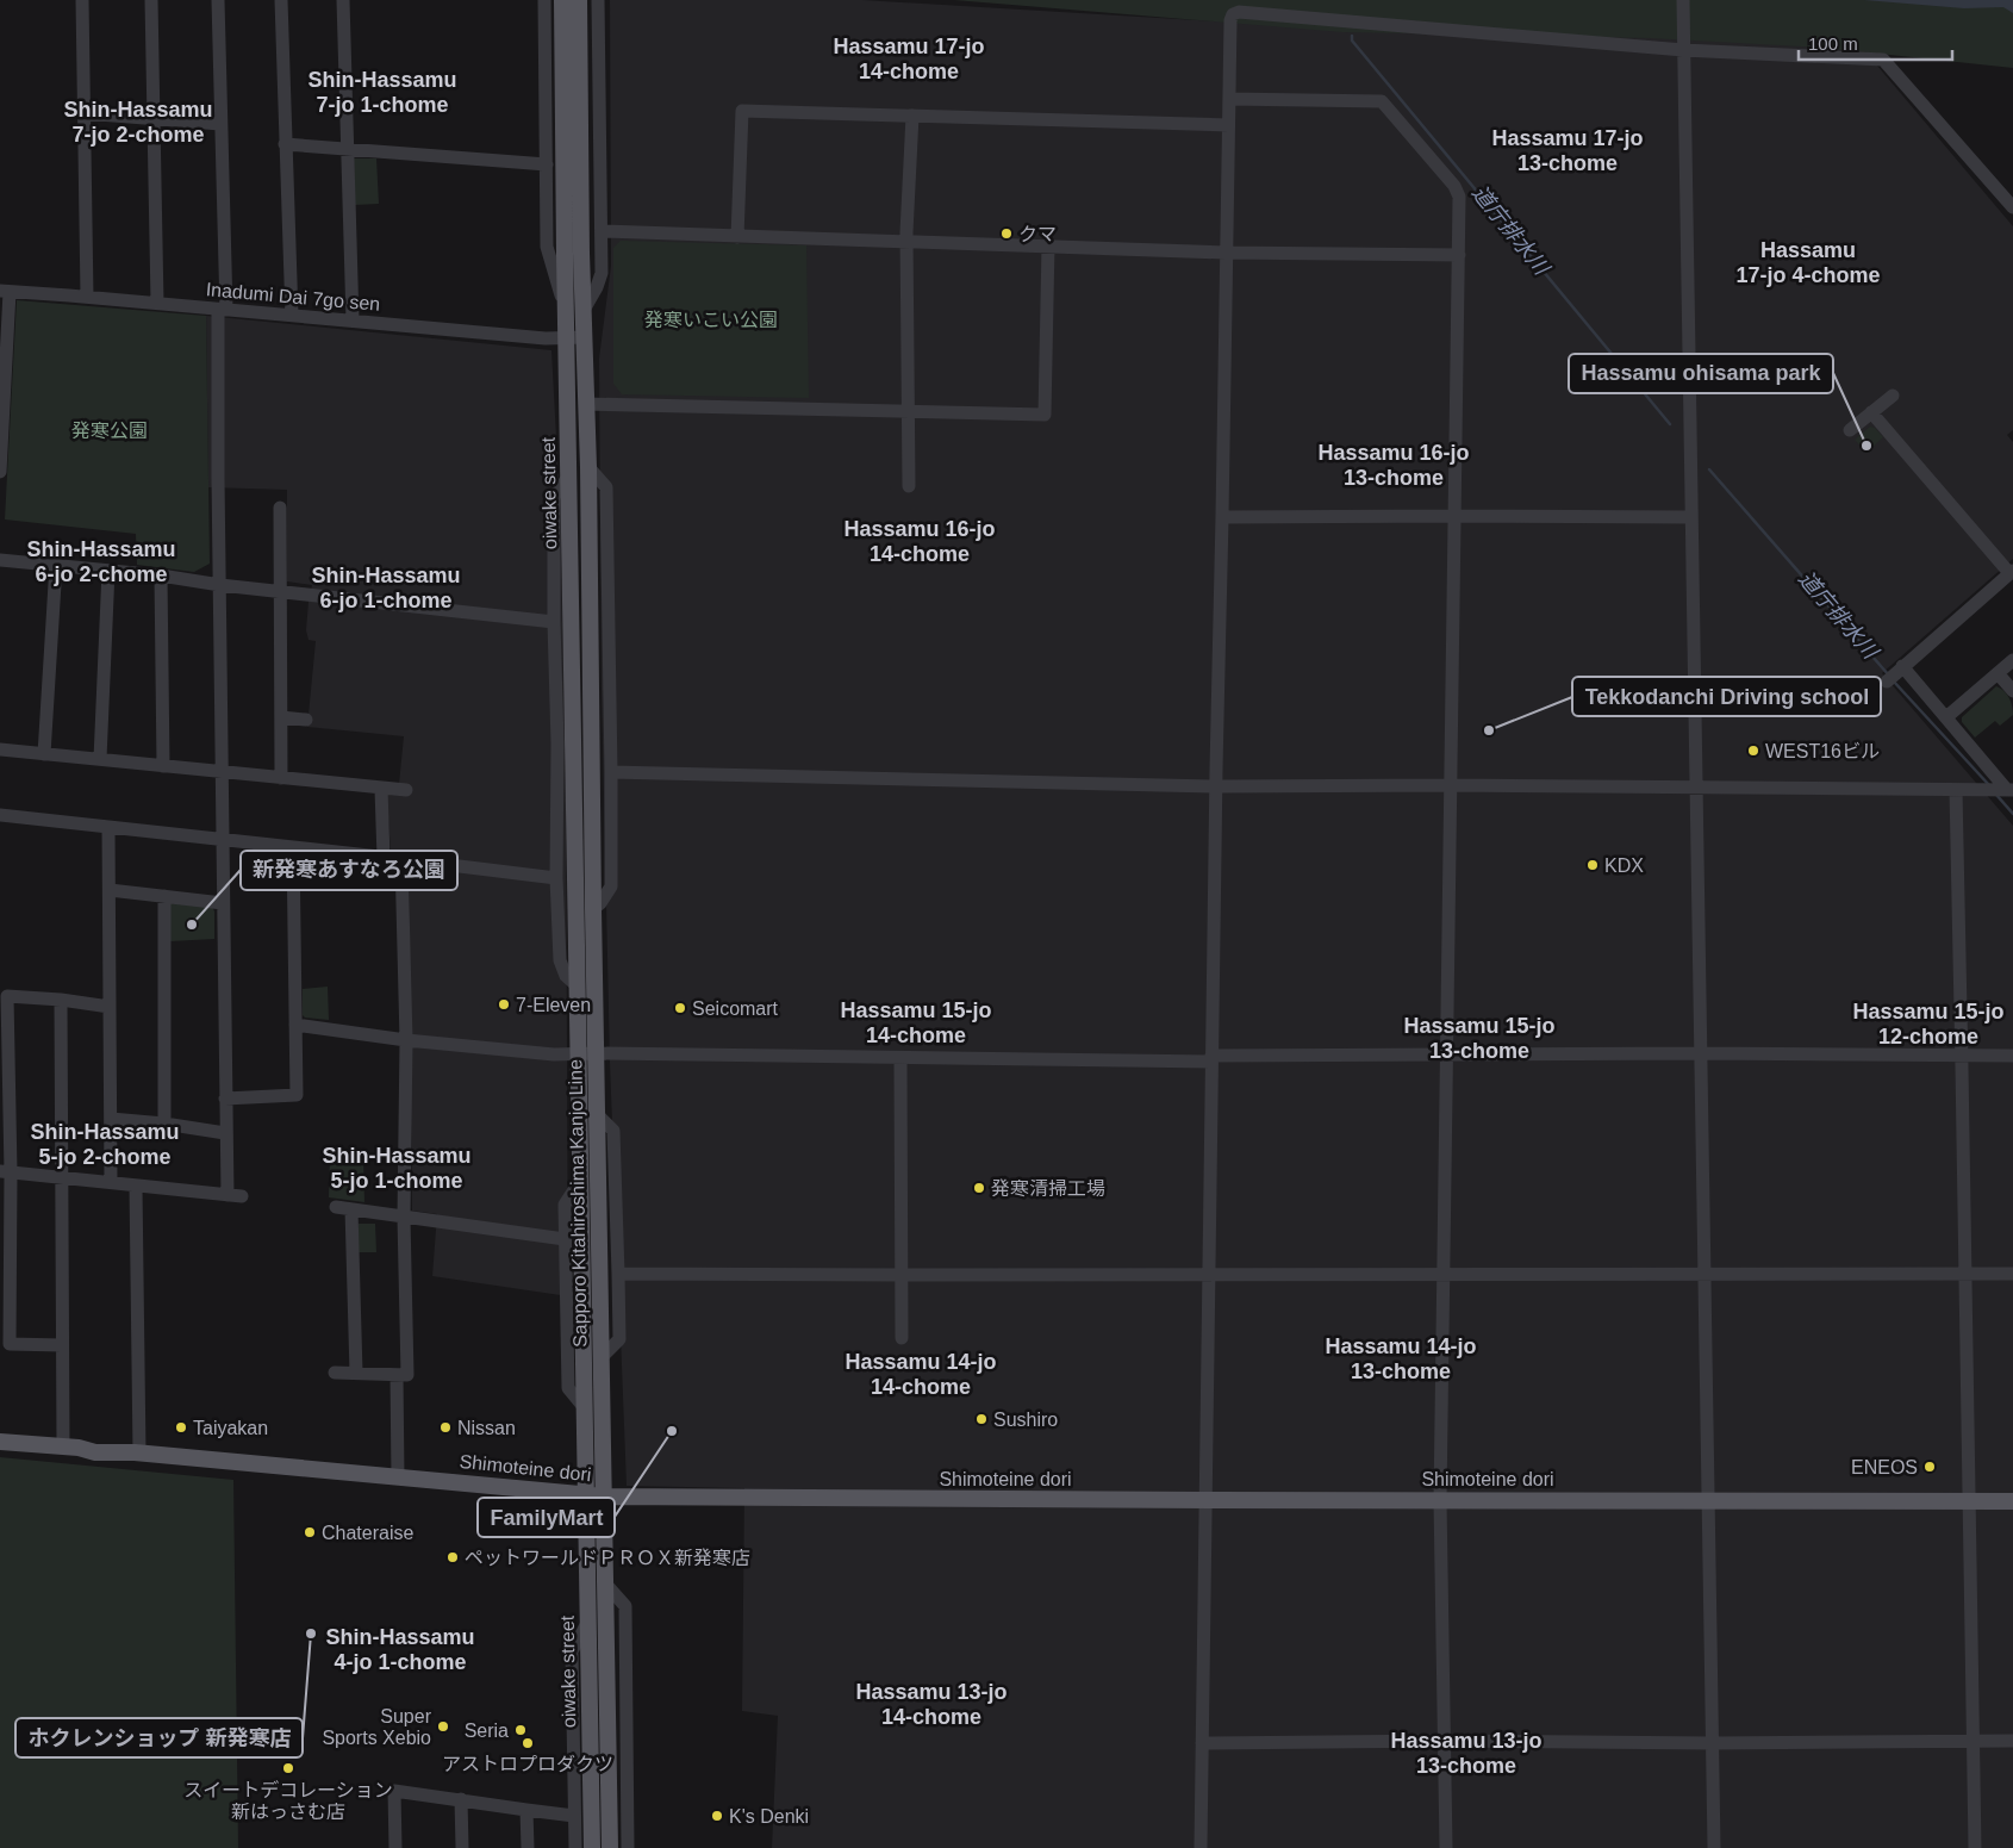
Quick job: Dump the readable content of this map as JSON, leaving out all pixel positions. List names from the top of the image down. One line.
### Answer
{"streets":{"main road":["oiwake street","Sapporo Kitahiroshima Kanjo Line","Shimoteine dori"],"street":["Inadumi Dai 7go sen"]},"crossings":[["Inadumi Dai 7go sen","oiwake street"],["oiwake street","Sapporo Kitahiroshima Kanjo Line"],["oiwake street","Shimoteine dori"],["Sapporo Kitahiroshima Kanjo Line","Shimoteine dori"]],"districts":["Hassamu 17-jo 14-chome","Shin-Hassamu 7-jo 1-chome","Shin-Hassamu 7-jo 2-chome","Hassamu 17-jo 13-chome","Hassamu 17-jo 4-chome","Hassamu 16-jo 13-chome","Hassamu 16-jo 14-chome","Shin-Hassamu 6-jo 2-chome","Shin-Hassamu 6-jo 1-chome","Hassamu 15-jo 14-chome","Hassamu 15-jo 12-chome","Hassamu 15-jo 13-chome","Shin-Hassamu 5-jo 2-chome","Shin-Hassamu 5-jo 1-chome","Hassamu 14-jo 13-chome","Hassamu 14-jo 14-chome","Shin-Hassamu 4-jo 1-chome","Hassamu 13-jo 14-chome","Hassamu 13-jo 13-chome"],"water":["道庁排水川"],"parks":["発寒いこい公園","発寒公園"],"places":["クマ","Hassamu ohisama park","Tekkodanchi Driving school","WEST16ビル","KDX","新発寒あすなろ公園","7-Eleven","Seicomart","発寒清掃工場","Sushiro","Taiyakan","Nissan","FamilyMart","ENEOS","Chateraise","ペットワールドＰＲＯＸ新発寒店","ホクレンショップ 新発寒店","Super Sports Xebio","Seria","アストロプロダクツ","スイートデコレーション 新はっさむ店","K's Denki"],"scale_bar":"100 m"}
